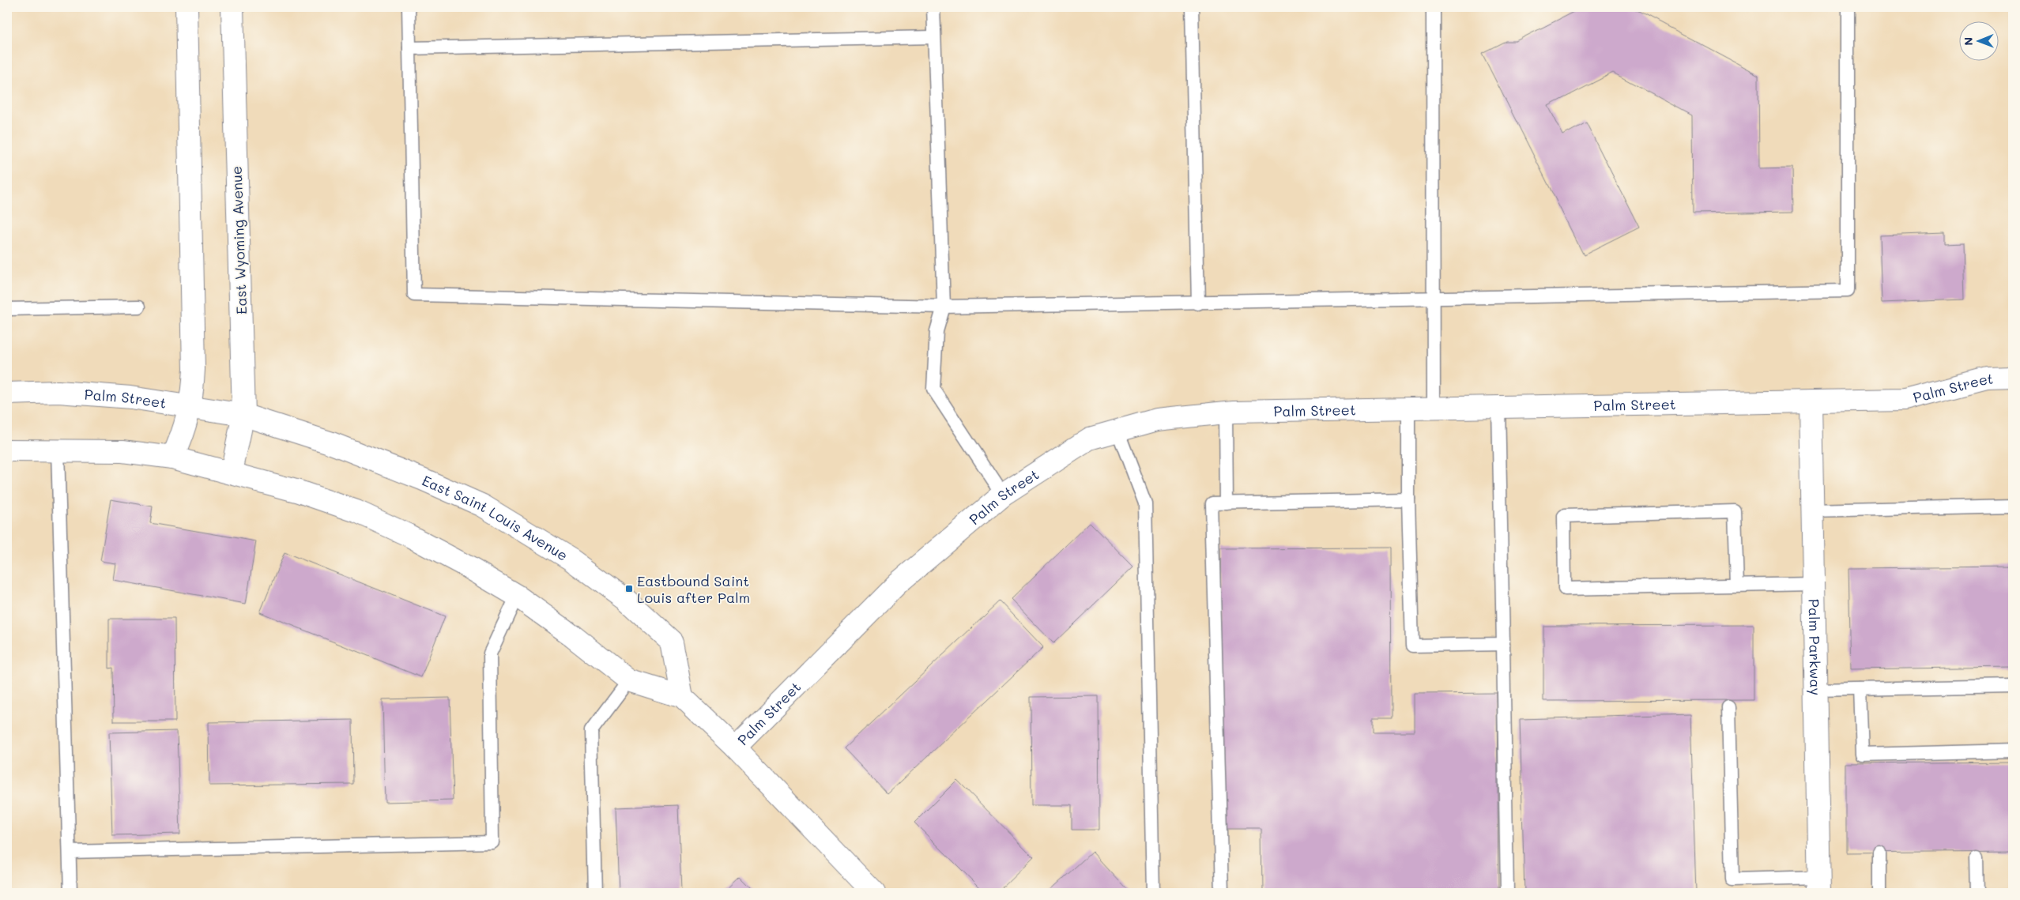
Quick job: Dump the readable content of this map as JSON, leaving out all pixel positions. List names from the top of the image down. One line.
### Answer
{"streets":{"street":["East Wyoming Avenue","Palm Street","East Saint Louis Avenue","Palm Parkway"]},"crossings":[["East Wyoming Avenue","Palm Street"],["East Wyoming Avenue","East Saint Louis Avenue"],["Palm Street","East Saint Louis Avenue"],["Palm Street","Palm Parkway"]],"places":{"transit":["Eastbound Saint Louis after Palm"]},"north":"left"}
